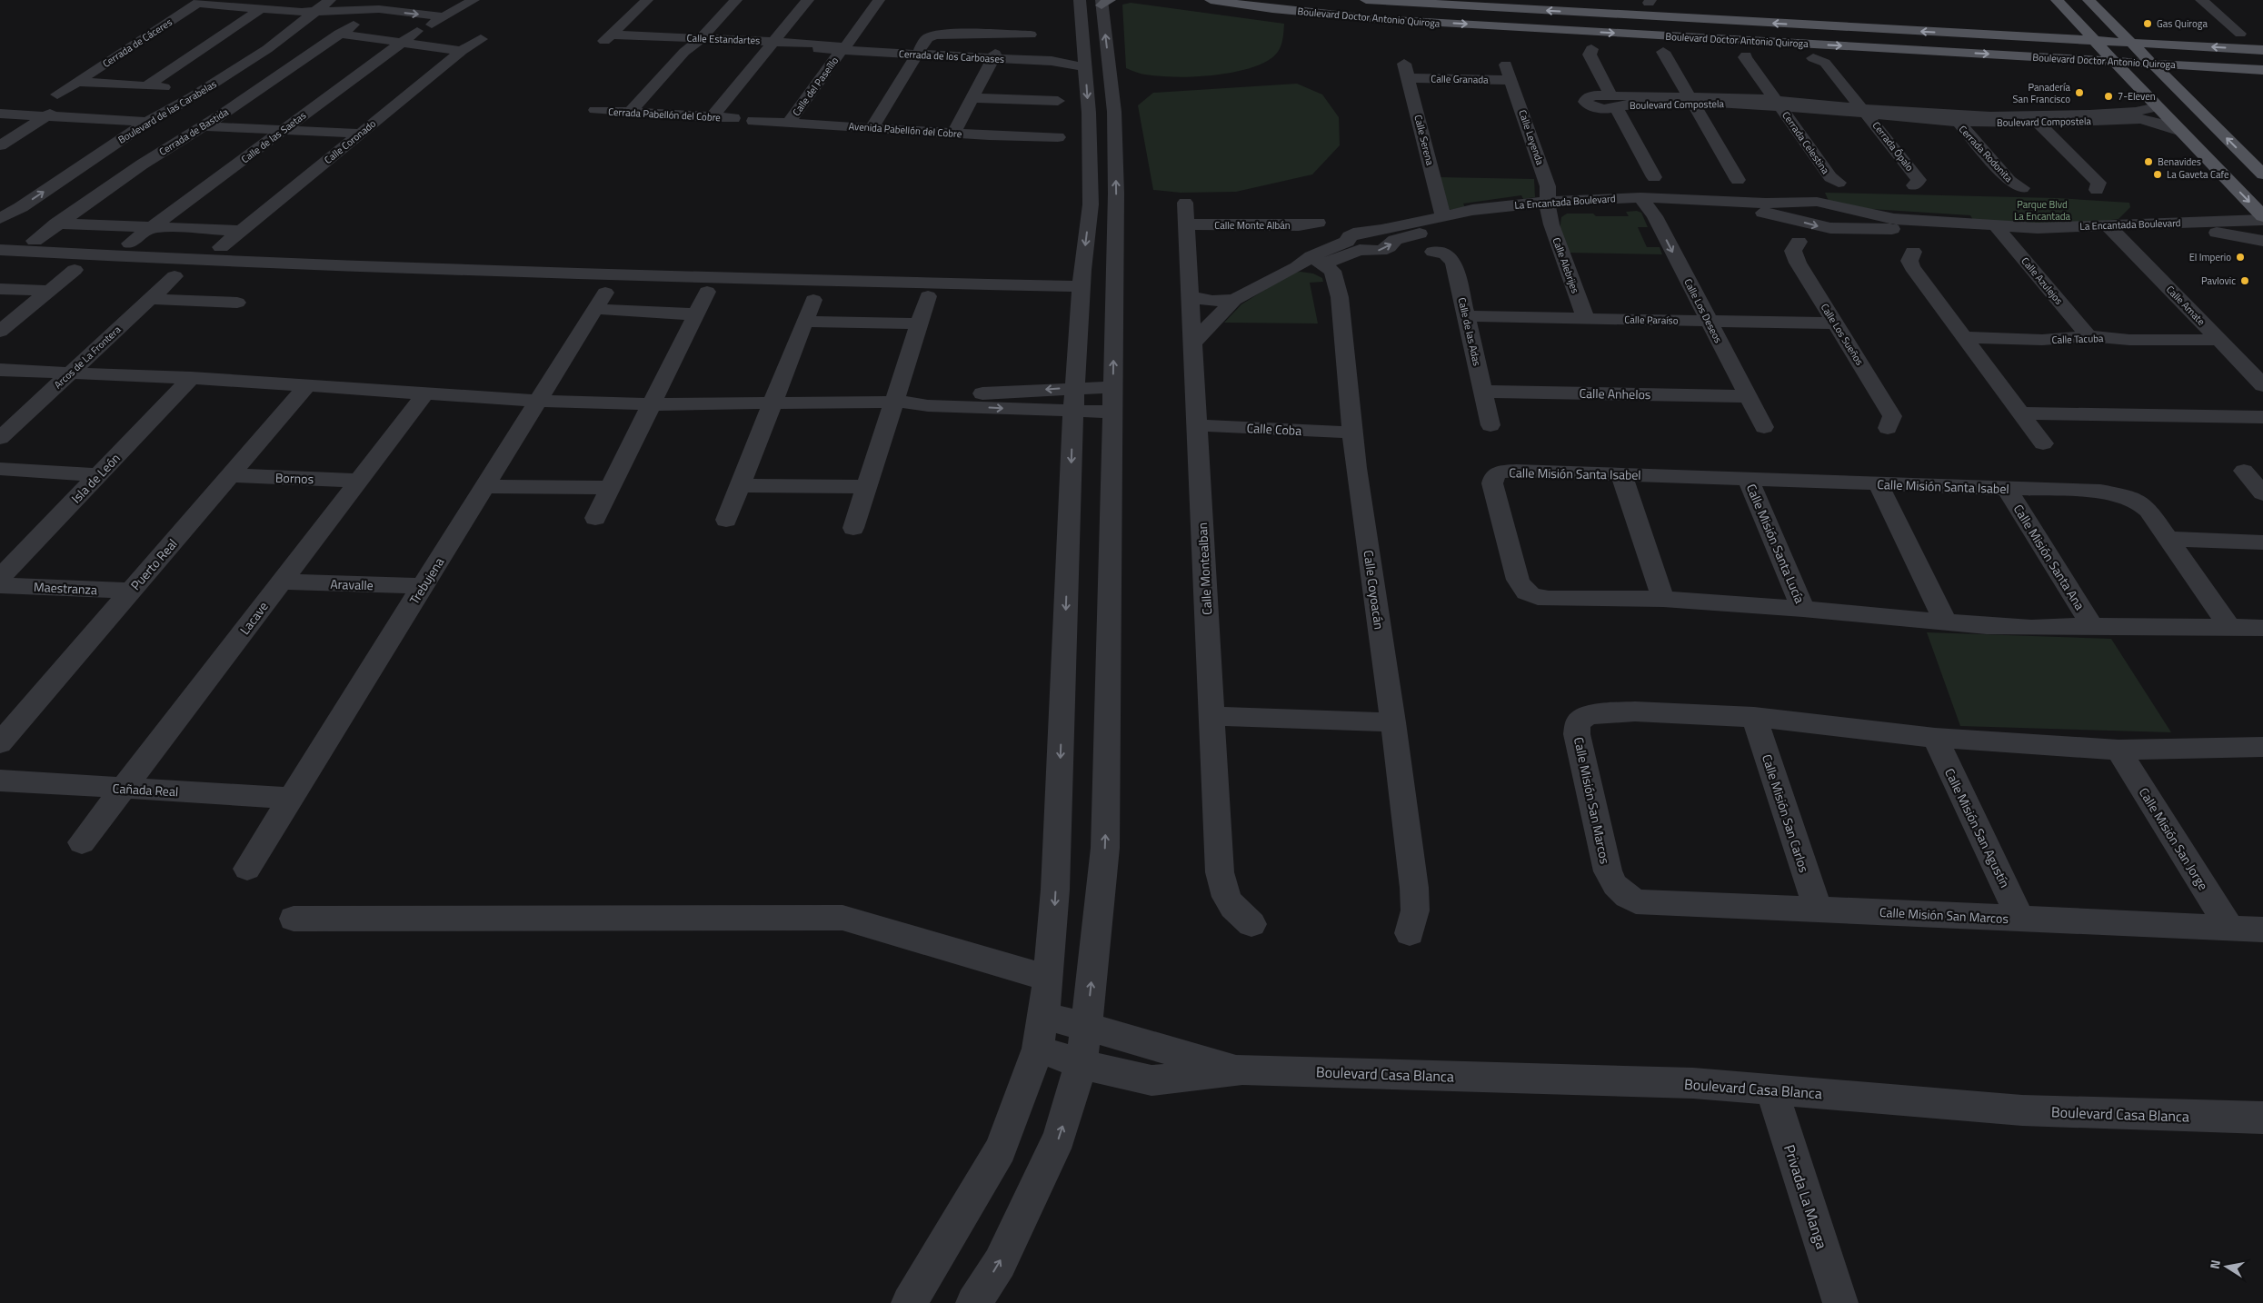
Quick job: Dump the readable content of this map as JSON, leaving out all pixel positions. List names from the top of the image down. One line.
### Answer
{"streets":{"main road":["Boulevard Doctor Antonio Quiroga"],"street":["Calle Estandartes","Cerrada de Cáceres","Cerrada de los Carboases","Calle Granada","Calle del Paseíllo","Boulevard Compostela","Boulevard de las Carabelas","Cerrada Pabellón del Cobre","Avenida Pabellón del Cobre","Cerrada de Bastida","Calle de las Saetas","Calle Leyenda","Calle Serena","Calle Coronado","Cerrada Celestina","Cerrada Ópalo","Cerrada Rodonita","La Encantada Boulevard","Calle Monte Albán","Calle Alebrijes","Calle Azulejos","Calle Amate","Calle Los Deseos","Calle Paraíso","Calle de las Adas","Calle Los Sueños","Calle Tacuba","Arcos de La Frontera","Calle Anhelos","Calle Coba","Calle Misión Santa Isabel","Isla de León","Bornos","Calle Misión Santa Lucía","Calle Misión Santa Ana","Puerto Real","Calle Montealban","Trebujena","Aravalle","Maestranza","Calle Coyoacán","Lacave","Cañada Real","Calle Misión San Marcos","Calle Misión San Carlos","Calle Misión San Agustín","Calle Misión San Jorge","Boulevard Casa Blanca","Privada La Manga"]},"crossings":[["Calle Estandartes","Cerrada de los Carboases"],["Calle Estandartes","Calle del Paseíllo"],["Calle Estandartes","Cerrada Pabellón del Cobre"],["Cerrada de Cáceres","Boulevard de las Carabelas"],["Cerrada de los Carboases","Calle del Paseíllo"],["Calle Granada","Calle Leyenda"],["Calle Granada","Calle Serena"],["Calle del Paseíllo","Avenida Pabellón del Cobre"],["Boulevard Compostela","Cerrada Celestina"],["Boulevard Compostela","Cerrada Ópalo"],["Boulevard Compostela","Cerrada Rodonita"],["Calle Leyenda","La Encantada Boulevard"],["Calle Leyenda","Calle Alebrijes"],["Calle Serena","La Encantada Boulevard"],["La Encantada Boulevard","Calle Alebrijes"],["La Encantada Boulevard","Calle Azulejos"],["La Encantada Boulevard","Calle Amate"],["La Encantada Boulevard","Calle Los Deseos"],["La Encantada Boulevard","Calle Montealban"],["La Encantada Boulevard","Calle Coyoacán"],["Calle Monte Albán","Calle Montealban"],["Calle Alebrijes","Calle Paraíso"],["Calle Azulejos","Calle Tacuba"],["Calle Amate","Calle Tacuba"],["Calle Los Deseos","Calle Paraíso"],["Calle Los Deseos","Calle Anhelos"],["Calle Paraíso","Calle de las Adas"],["Calle Paraíso","Calle Los Sueños"],["Calle de las Adas","Calle Anhelos"],["Calle Coba","Calle Montealban"],["Calle Coba","Calle Coyoacán"],["Calle Misión Santa Isabel","Calle Misión Santa Lucía"],["Calle Misión Santa Isabel","Calle Misión Santa Ana"],["Bornos","Puerto Real"],["Bornos","Lacave"],["Puerto Real","Maestranza"],["Trebujena","Aravalle"],["Trebujena","Cañada Real"],["Aravalle","Lacave"],["Lacave","Cañada Real"],["Calle Misión San Marcos","Calle Misión San Carlos"],["Calle Misión San Marcos","Calle Misión San Agustín"],["Calle Misión San Marcos","Calle Misión San Jorge"],["Boulevard Casa Blanca","Privada La Manga"]],"one_way":["Calle Los Deseos"],"parks":["Parque Blvd La Encantada"],"places":["Gas Quiroga","Panadería San Francisco","7-Eleven","Benavides","La Gaveta Cafe","El Imperio","Pavlovic"],"north":"left"}
